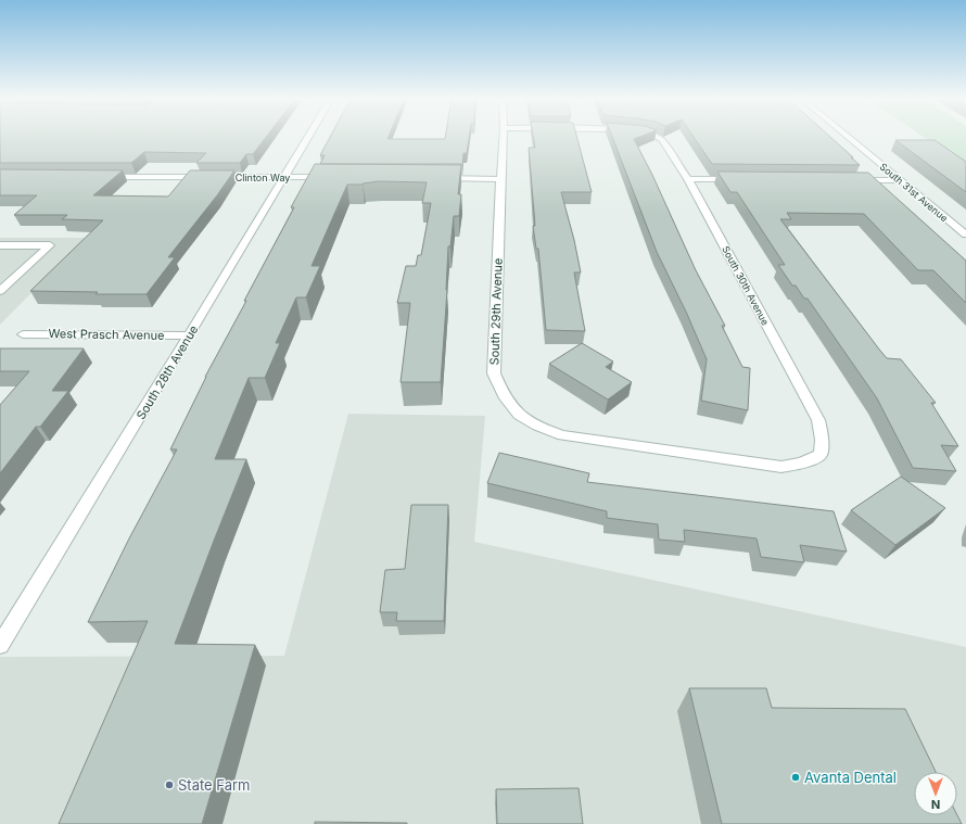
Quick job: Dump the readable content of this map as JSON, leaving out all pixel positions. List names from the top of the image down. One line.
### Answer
{"streets":{"street":["Clinton Way","South 31st Avenue","South 30th Avenue","South 29th Avenue","West Prasch Avenue","South 28th Avenue"]},"crossings":[["Clinton Way","South 28th Avenue"],["South 30th Avenue","South 29th Avenue"],["West Prasch Avenue","South 28th Avenue"]],"places":["Avanta Dental","State Farm"],"north":"bottom"}
